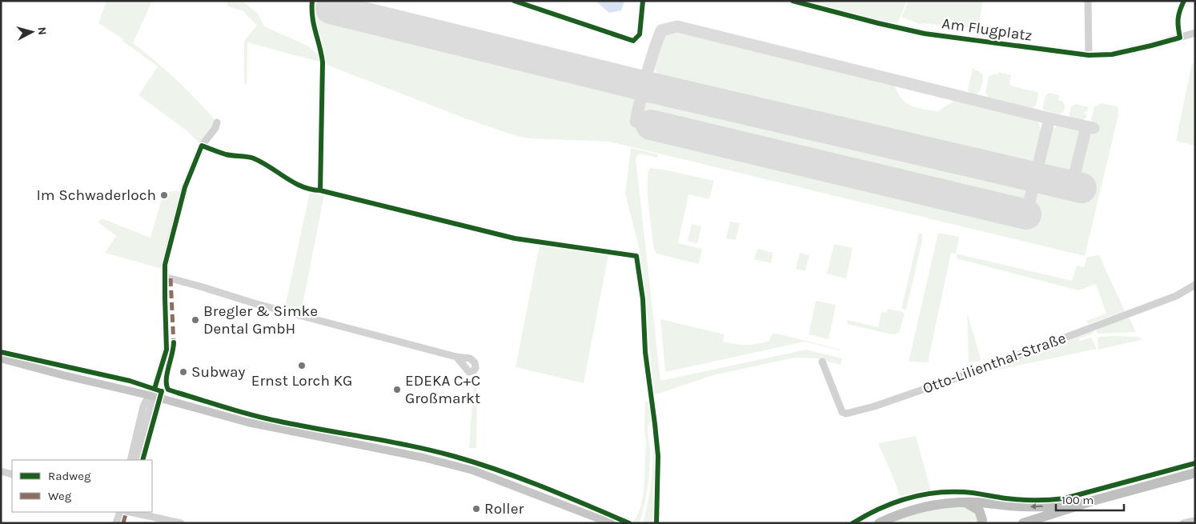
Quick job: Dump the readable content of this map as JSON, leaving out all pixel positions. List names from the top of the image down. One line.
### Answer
{"streets":{"street":["Am Flugplatz","Otto-Lilienthal-Straße"]},"places":["Im Schwaderloch","Bregler & Simke Dental GmbH","Ernst Lorch KG","Subway","EDEKA C+C Großmarkt","Roller"],"legend":["Radweg","Weg"],"scale_bar":"100 m","north":"right"}
